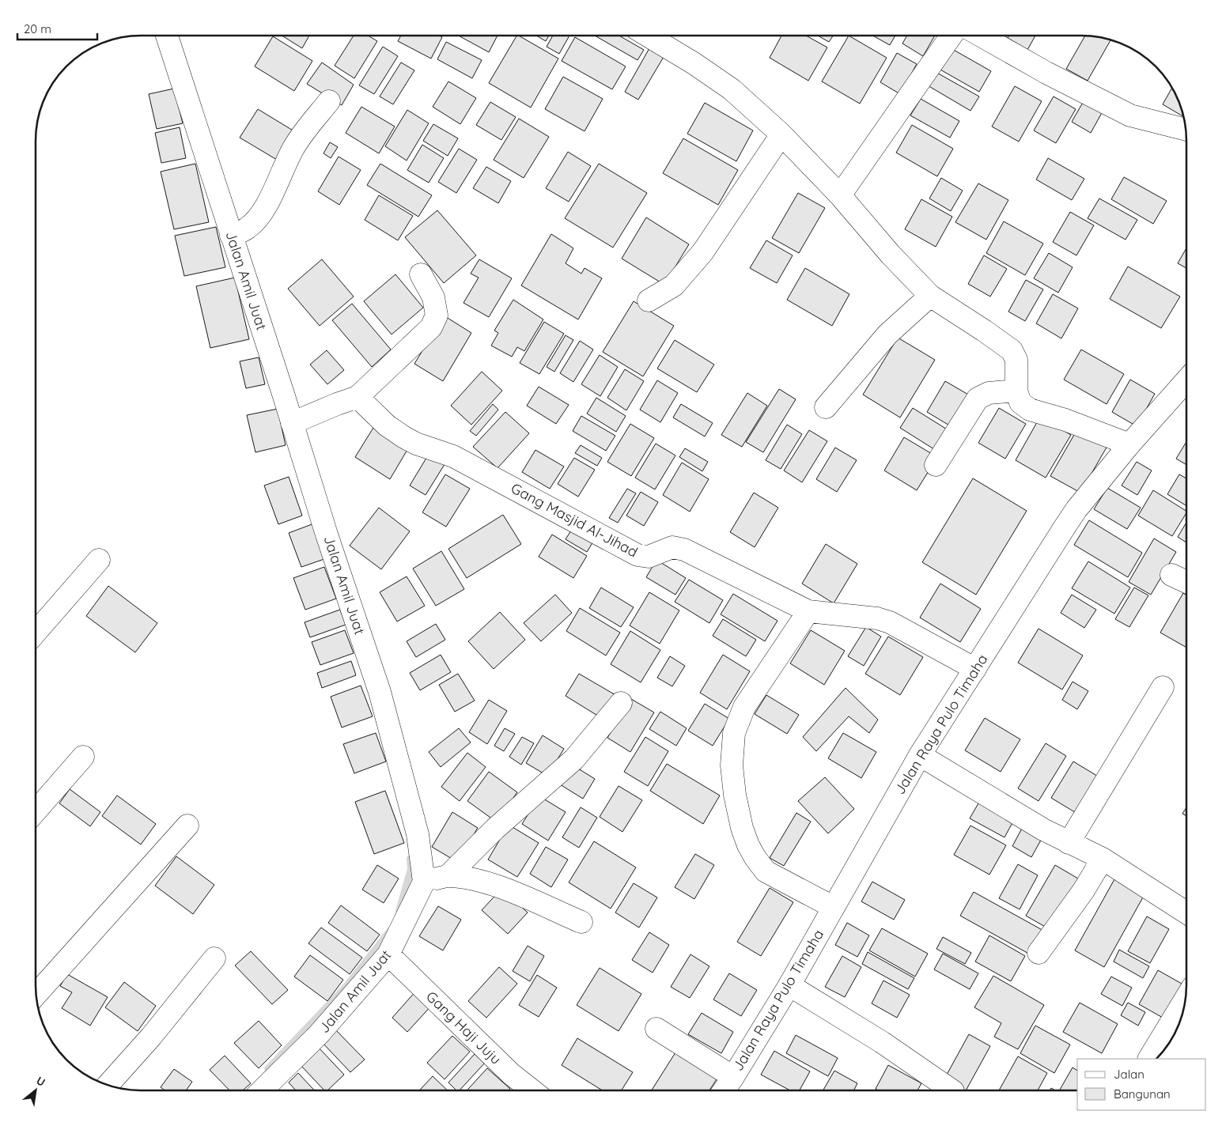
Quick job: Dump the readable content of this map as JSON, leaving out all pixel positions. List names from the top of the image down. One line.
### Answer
{"streets":{"street":["Jalan Amil Juat","Gang Masjid Al-Jihad","Jalan Raya Pulo Timaha","Gang Haji Juju"]},"crossings":[["Jalan Amil Juat","Gang Haji Juju"],["Gang Masjid Al-Jihad","Jalan Raya Pulo Timaha"]],"legend":["Jalan","Bangunan"],"scale_bar":"20 m","north":"top right"}
